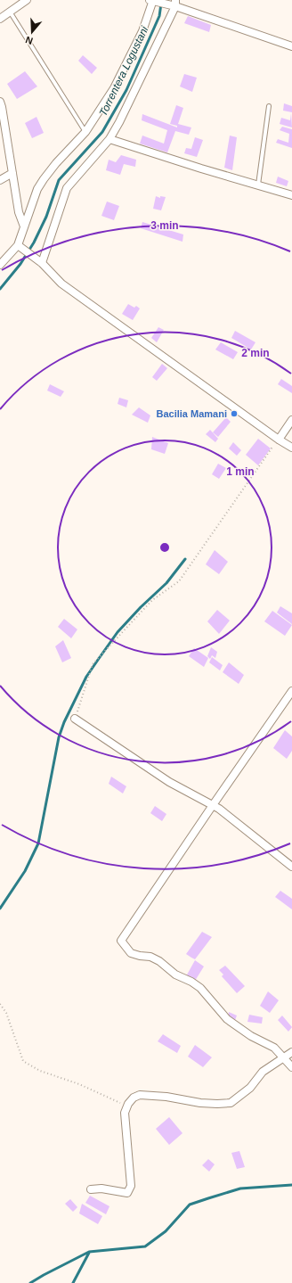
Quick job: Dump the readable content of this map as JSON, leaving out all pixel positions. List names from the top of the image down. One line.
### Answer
{"water":["Torrentera Logustani"],"places":["Bacilia Mamani"],"north":"bottom","rings":["3 min","2 min","1 min"]}
